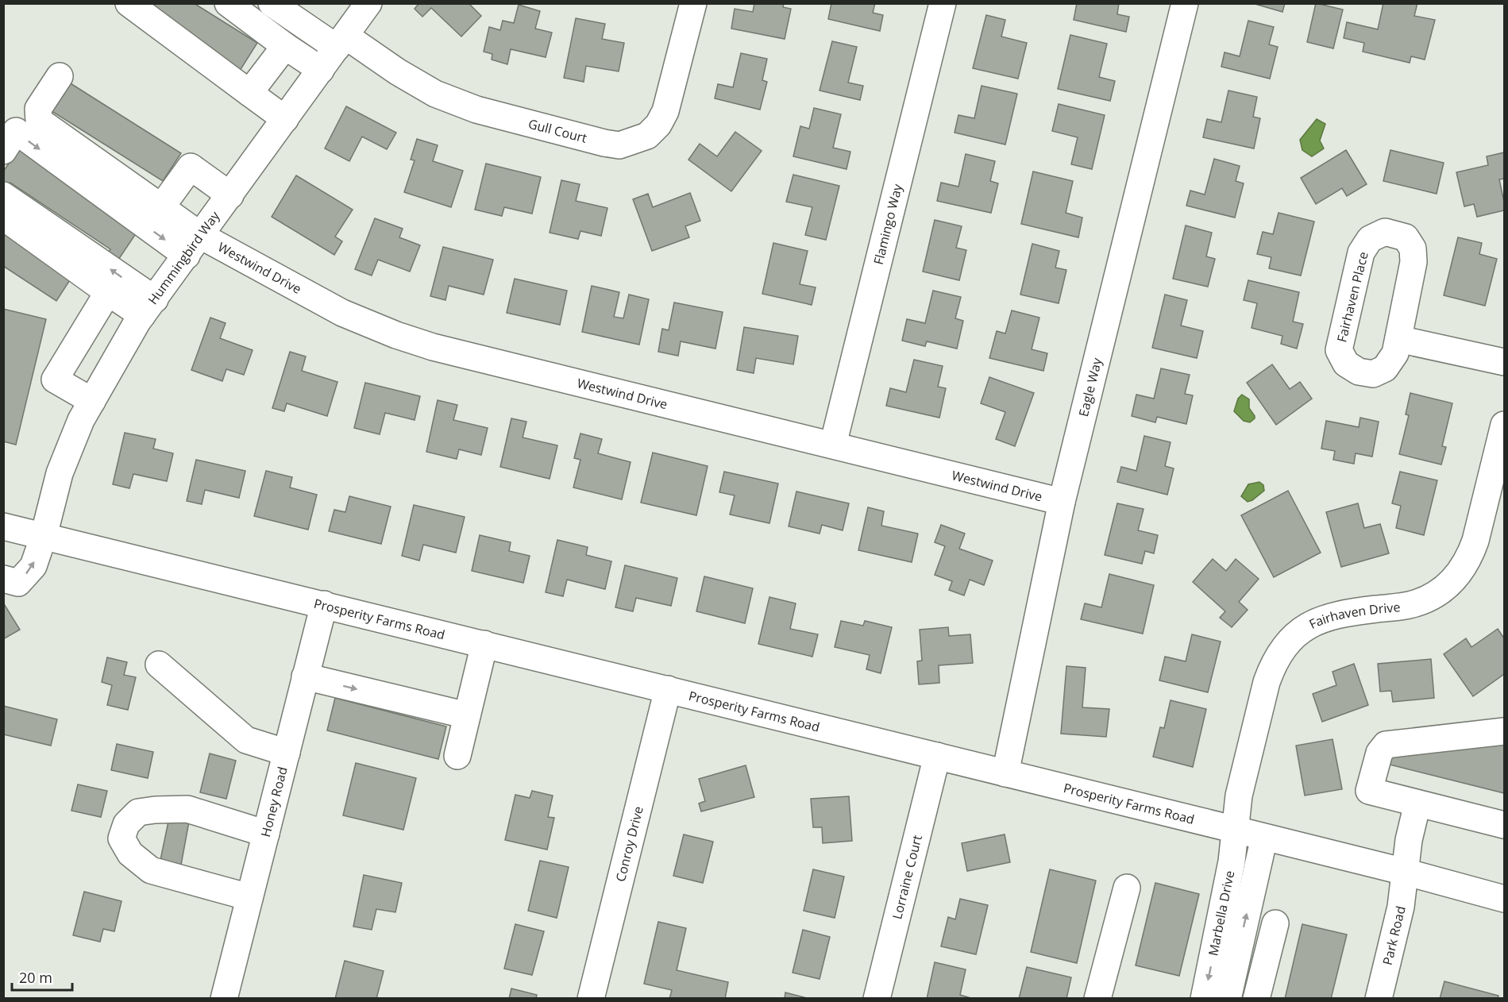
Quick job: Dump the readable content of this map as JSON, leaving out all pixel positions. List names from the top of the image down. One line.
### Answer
{"streets":{"street":["Gull Court","Flamingo Way","Hummingbird Way","Westwind Drive","Fairhaven Place","Eagle Way","Fairhaven Drive","Prosperity Farms Road","Honey Road","Conroy Drive","Lorraine Court","Marbella Drive","Park Road"]},"crossings":[["Gull Court","Hummingbird Way"],["Flamingo Way","Westwind Drive"],["Hummingbird Way","Westwind Drive"],["Hummingbird Way","Prosperity Farms Road"],["Westwind Drive","Eagle Way"],["Eagle Way","Prosperity Farms Road"],["Fairhaven Drive","Prosperity Farms Road"],["Fairhaven Drive","Marbella Drive"],["Prosperity Farms Road","Honey Road"],["Prosperity Farms Road","Conroy Drive"],["Prosperity Farms Road","Lorraine Court"],["Prosperity Farms Road","Marbella Drive"],["Prosperity Farms Road","Park Road"]],"scale_bar":"20 m"}
